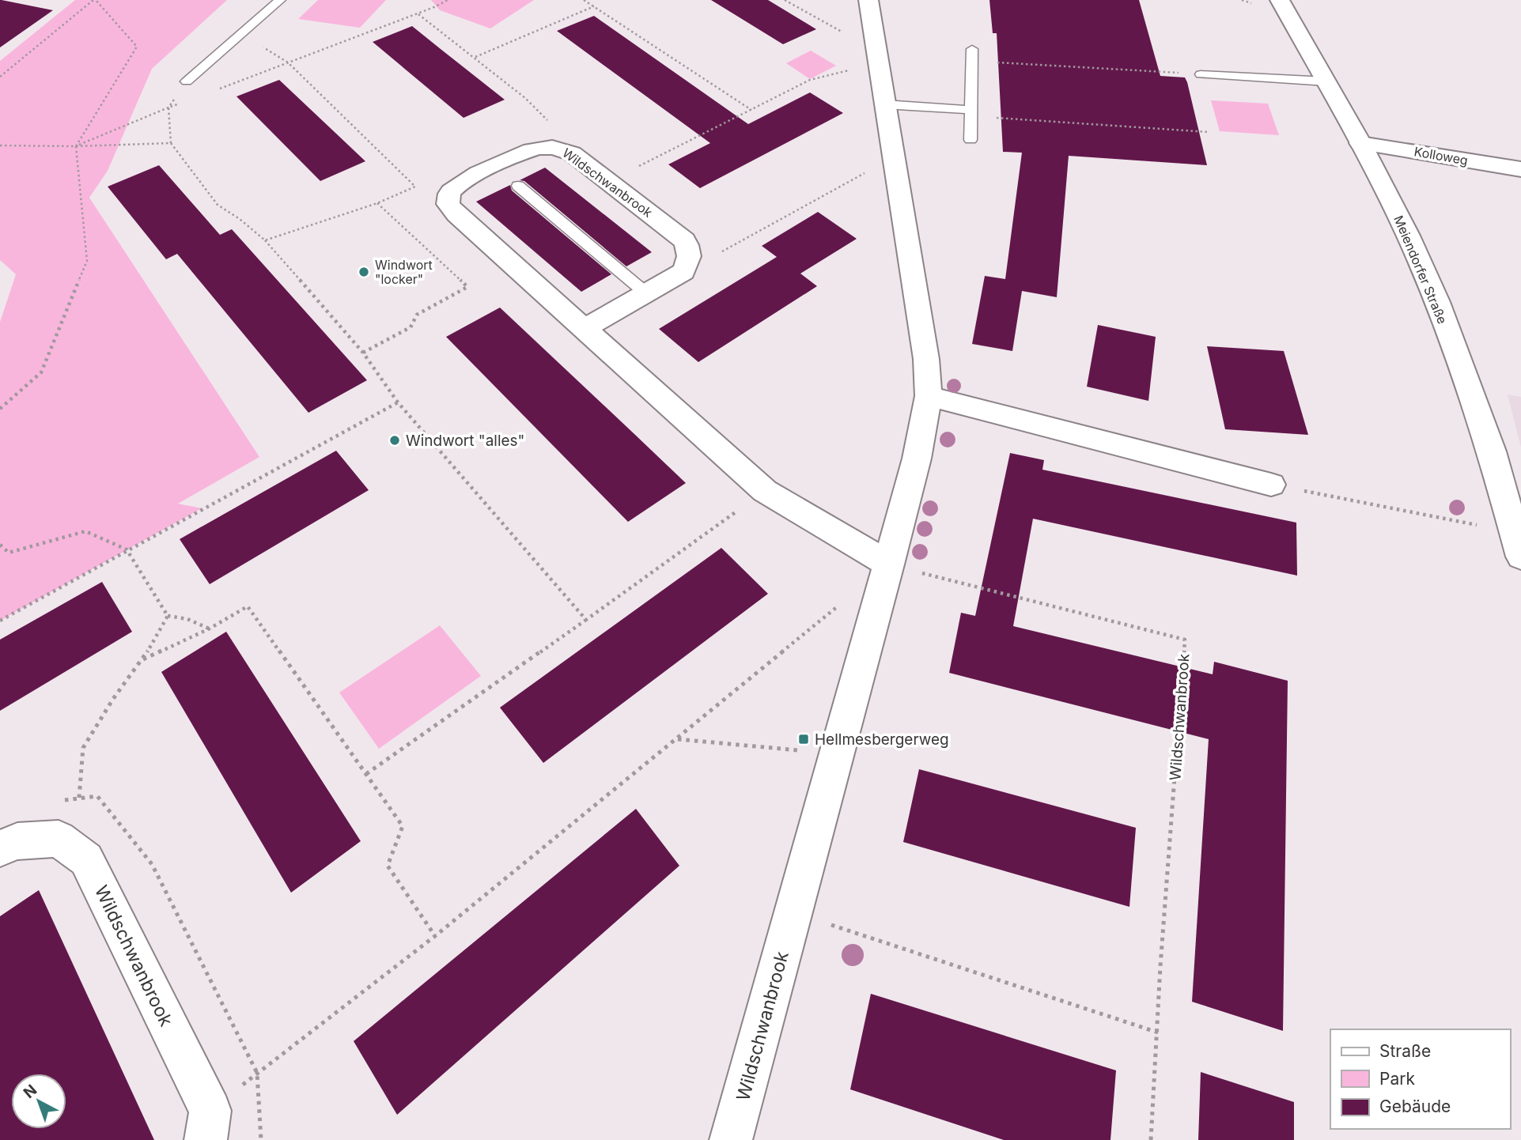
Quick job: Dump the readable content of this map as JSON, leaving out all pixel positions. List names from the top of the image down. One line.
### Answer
{"streets":{"street":["Kolloweg","Wildschwanbrook","Meiendorfer Straße"]},"crossings":[["Kolloweg","Meiendorfer Straße"]],"places":{"other":["Windwort \"locker\"","Windwort \"alles\""],"transit":["Hellmesbergerweg"]},"legend":["Straße","Park","Gebäude"],"north":"top left"}
